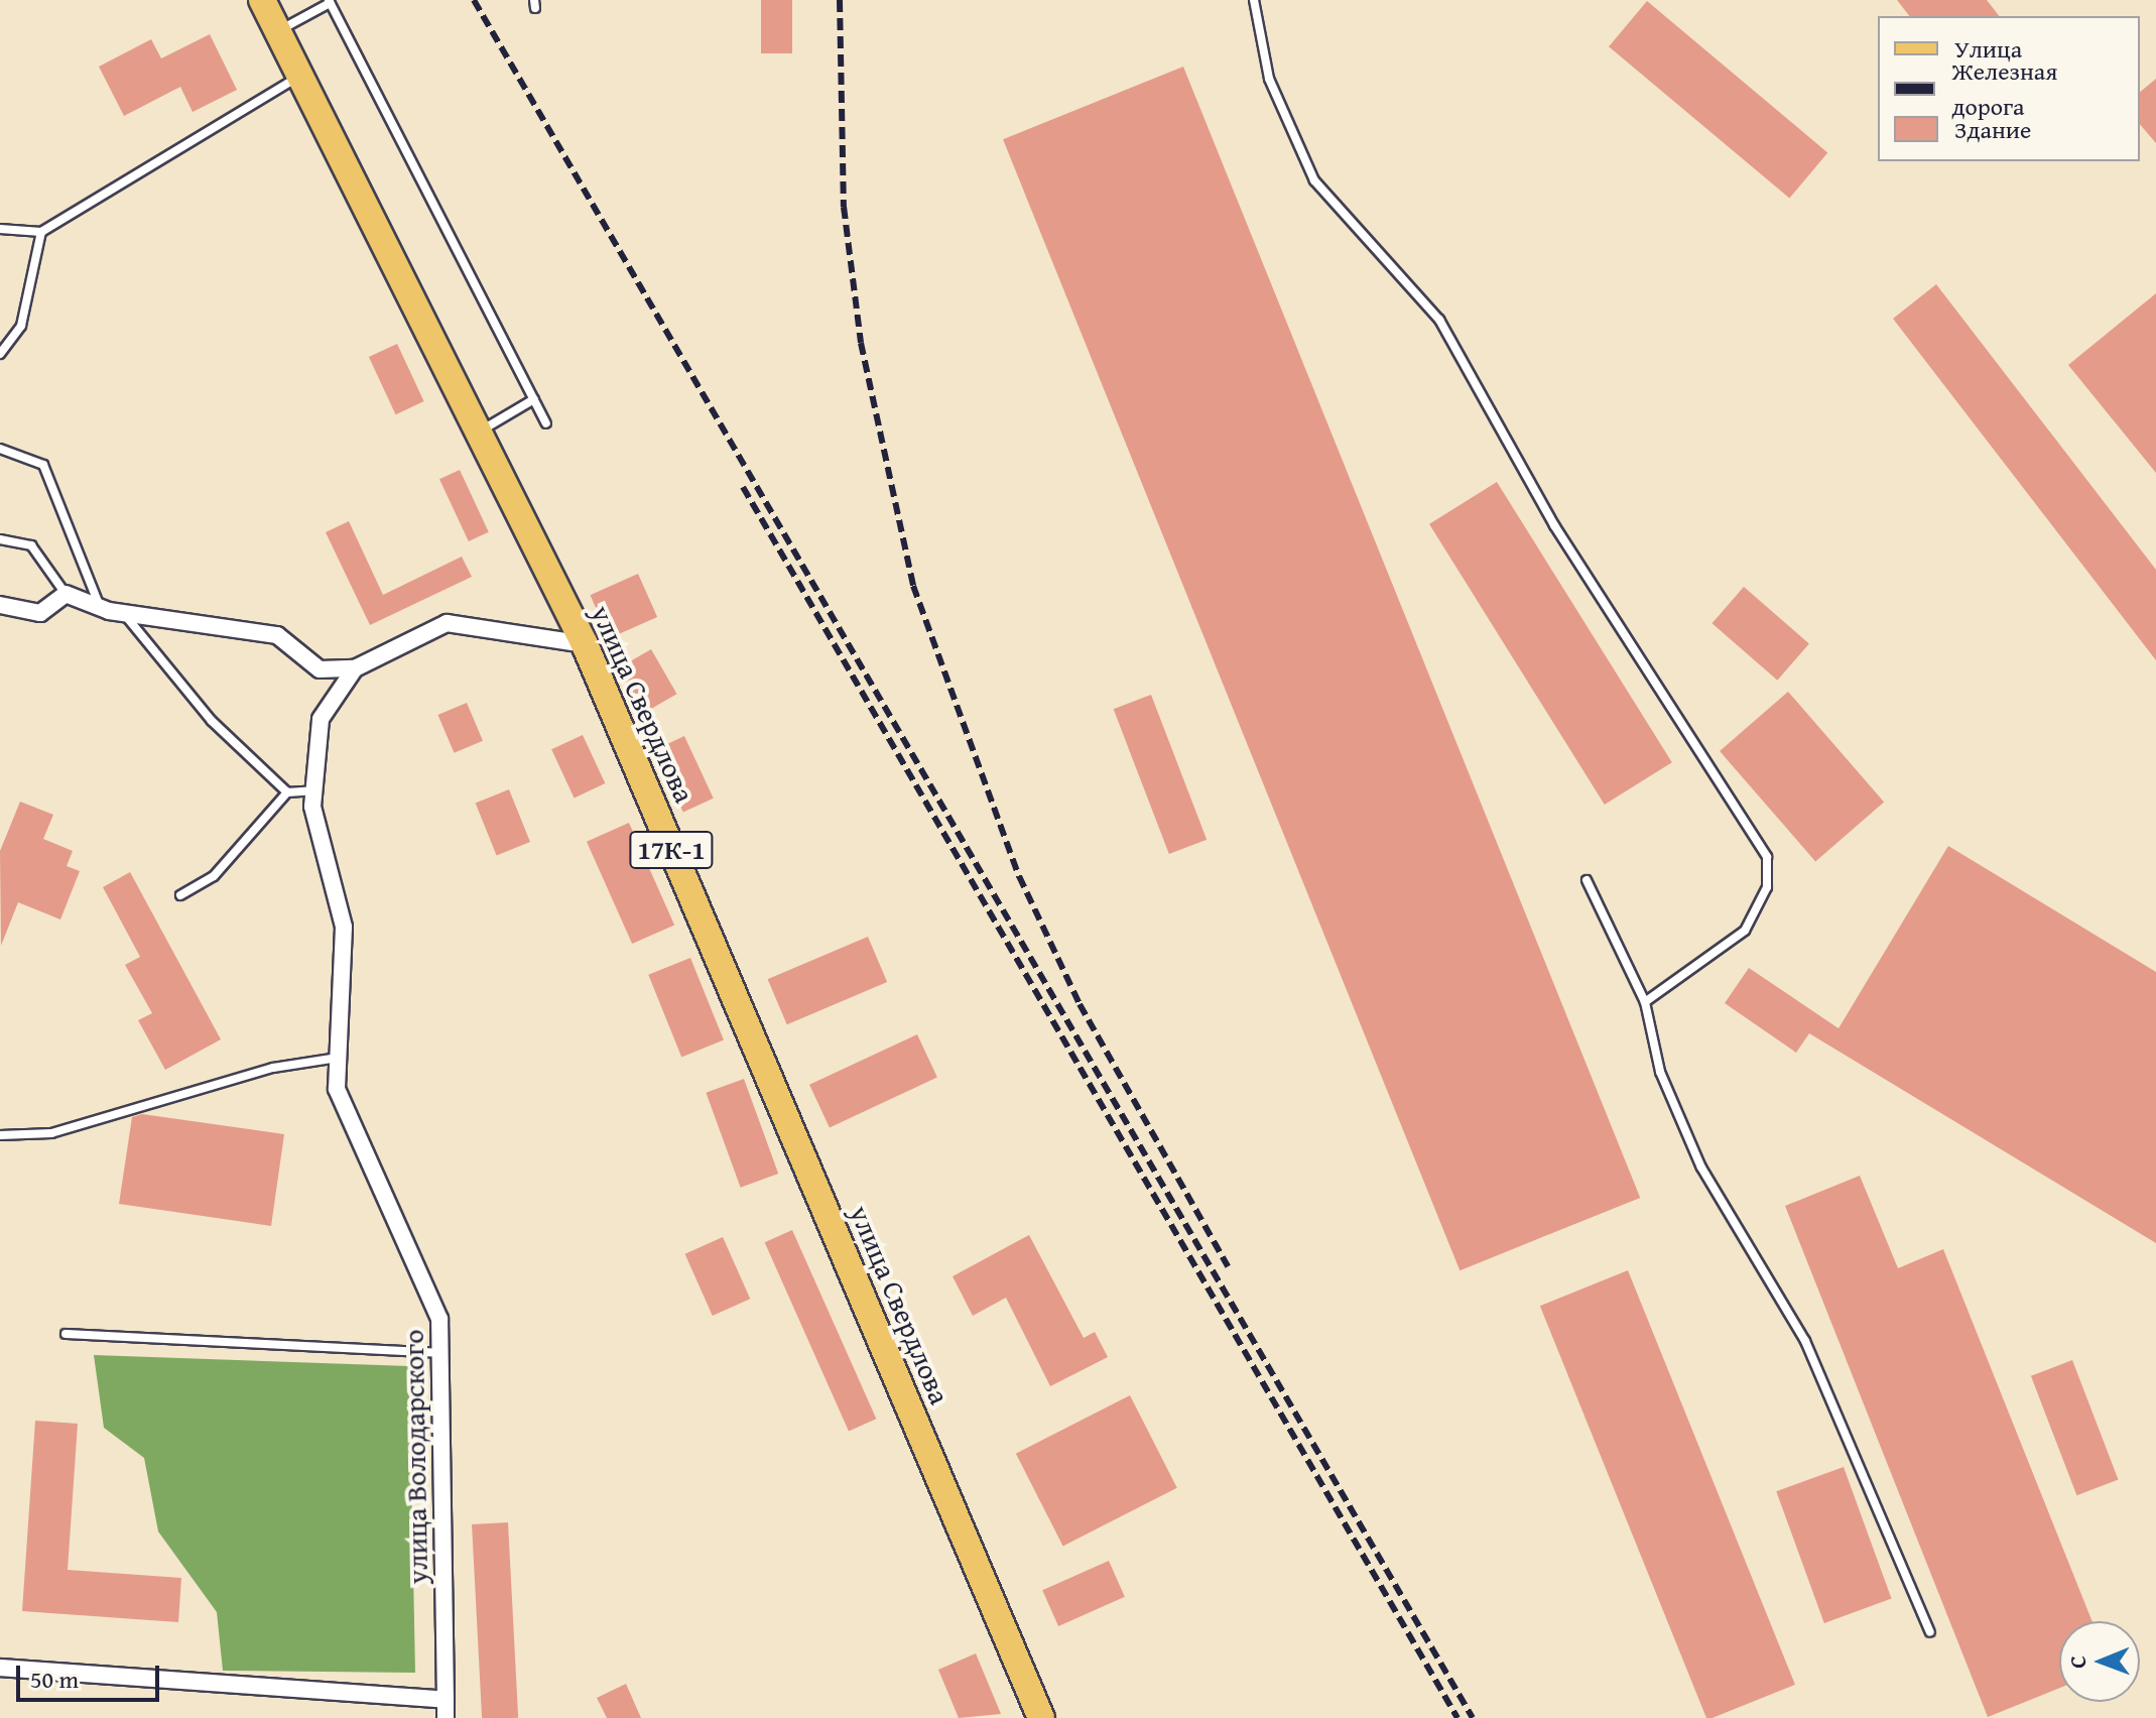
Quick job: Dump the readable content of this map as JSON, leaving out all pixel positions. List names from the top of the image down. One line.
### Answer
{"streets":{"main road":["улица Свердлова","17К-1"],"street":["улица Володарского"]},"crossings":[["улица Свердлова","улица Володарского"]],"legend":["Улица","Железная дорога","Здание"],"scale_bar":"50 m","north":"left"}
